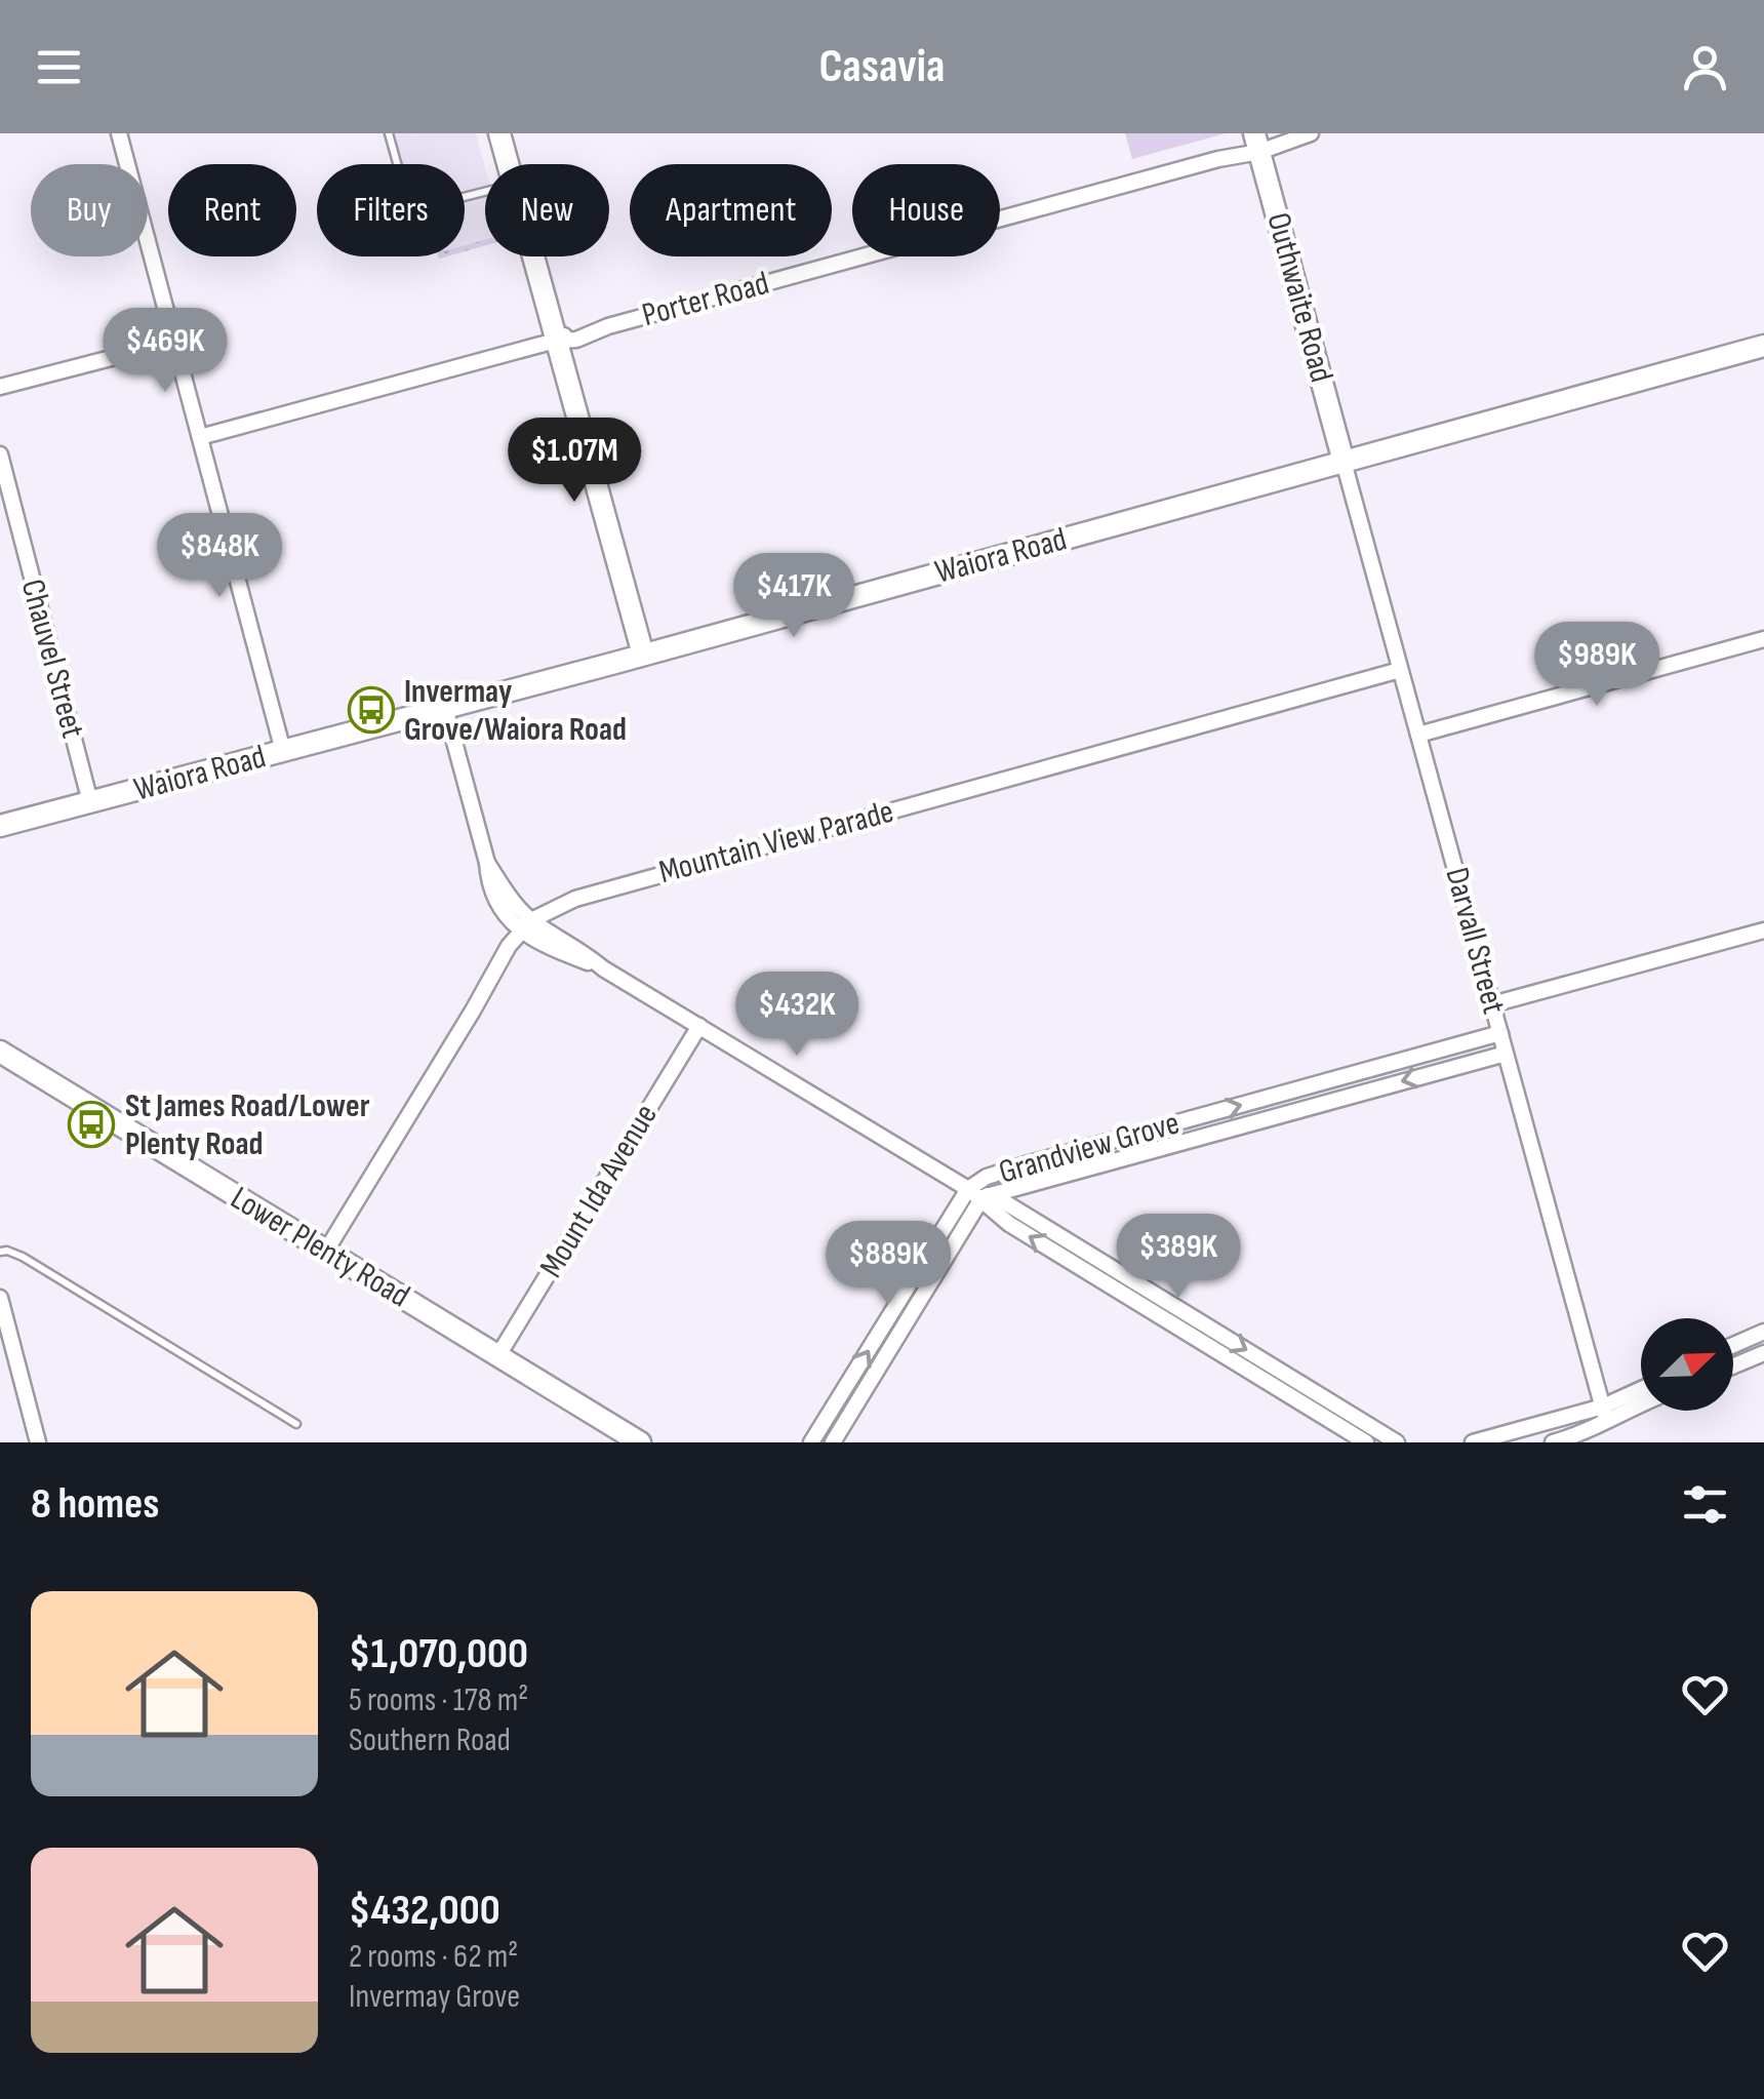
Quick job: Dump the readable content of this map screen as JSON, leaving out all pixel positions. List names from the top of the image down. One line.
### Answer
{"streets":{"main road":["Outhwaite Road","Waiora Road","Lower Plenty Road"],"street":["Porter Road","Chauvel Street","Mountain View Parade","Darvall Street","Grandview Grove","Mount Ida Avenue"]},"crossings":[["Outhwaite Road","Porter Road"],["Outhwaite Road","Waiora Road"],["Outhwaite Road","Darvall Street"],["Waiora Road","Chauvel Street"],["Waiora Road","Darvall Street"],["Mountain View Parade","Darvall Street"],["Darvall Street","Grandview Grove"],["Mount Ida Avenue","Lower Plenty Road"]],"places":{"bus stop":["Invermay Grove/Waiora Road","St James Road/Lower Plenty Road"]},"north":"top right","page":{"header":"Casavia","chip":["Buy","Rent","Filters","New","Apartment","House"],"price":["$469K","$1.07M","$848K","$417K","$989K","$432K","$389K","$889K"],"heading":"8 homes","list":[{"name":"$1,070,000","note":"5 rooms · 178 m² · Southern Road"},{"name":"$432,000","note":"2 rooms · 62 m² · Invermay Grove"}]}}
